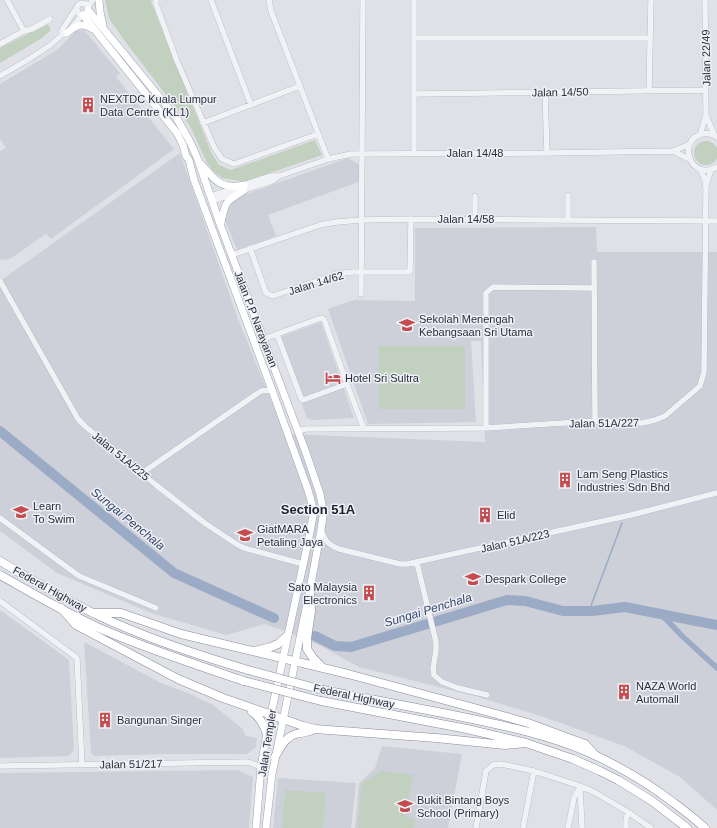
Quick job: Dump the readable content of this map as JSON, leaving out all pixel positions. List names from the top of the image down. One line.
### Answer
{"streets":{"highway":["Federal Highway"],"main road":["Jalan P.P Narayanan","Jalan Templer"],"street":["Jalan 22/49","Jalan 14/50","Jalan 14/48","Jalan 14/58","Jalan 14/62","Jalan 51A/227","Jalan 51A/225","Jalan 51A/223","Jalan 51/217"]},"crossings":[["Jalan 22/49","Jalan 14/50"],["Jalan 22/49","Jalan 14/48"],["Jalan 14/48","Jalan P.P Narayanan"],["Jalan 14/58","Jalan 14/62"],["Jalan 14/58","Jalan P.P Narayanan"],["Jalan 14/58","Jalan 51A/227"],["Jalan P.P Narayanan","Jalan 51A/227"],["Jalan P.P Narayanan","Jalan 51A/225"],["Jalan P.P Narayanan","Jalan 51A/223"],["Jalan P.P Narayanan","Jalan Templer"],["Jalan Templer","Jalan 51/217"]],"districts":["Section 51A"],"water":["Sungai Penchala"],"places":{"building":["NEXTDC Kuala Lumpur Data Centre (KL1)","Lam Seng Plastics Industries Sdn Bhd","Elid","Sato Malaysia Electronics","NAZA World Automall","Bangunan Singer"],"school or university":["Sekolah Menengah Kebangsaan Sri Utama","Learn To Swim","GiatMARA Petaling Jaya","Despark College","Bukit Bintang Boys School (Primary)"],"hotel":["Hotel Sri Sultra"]}}
